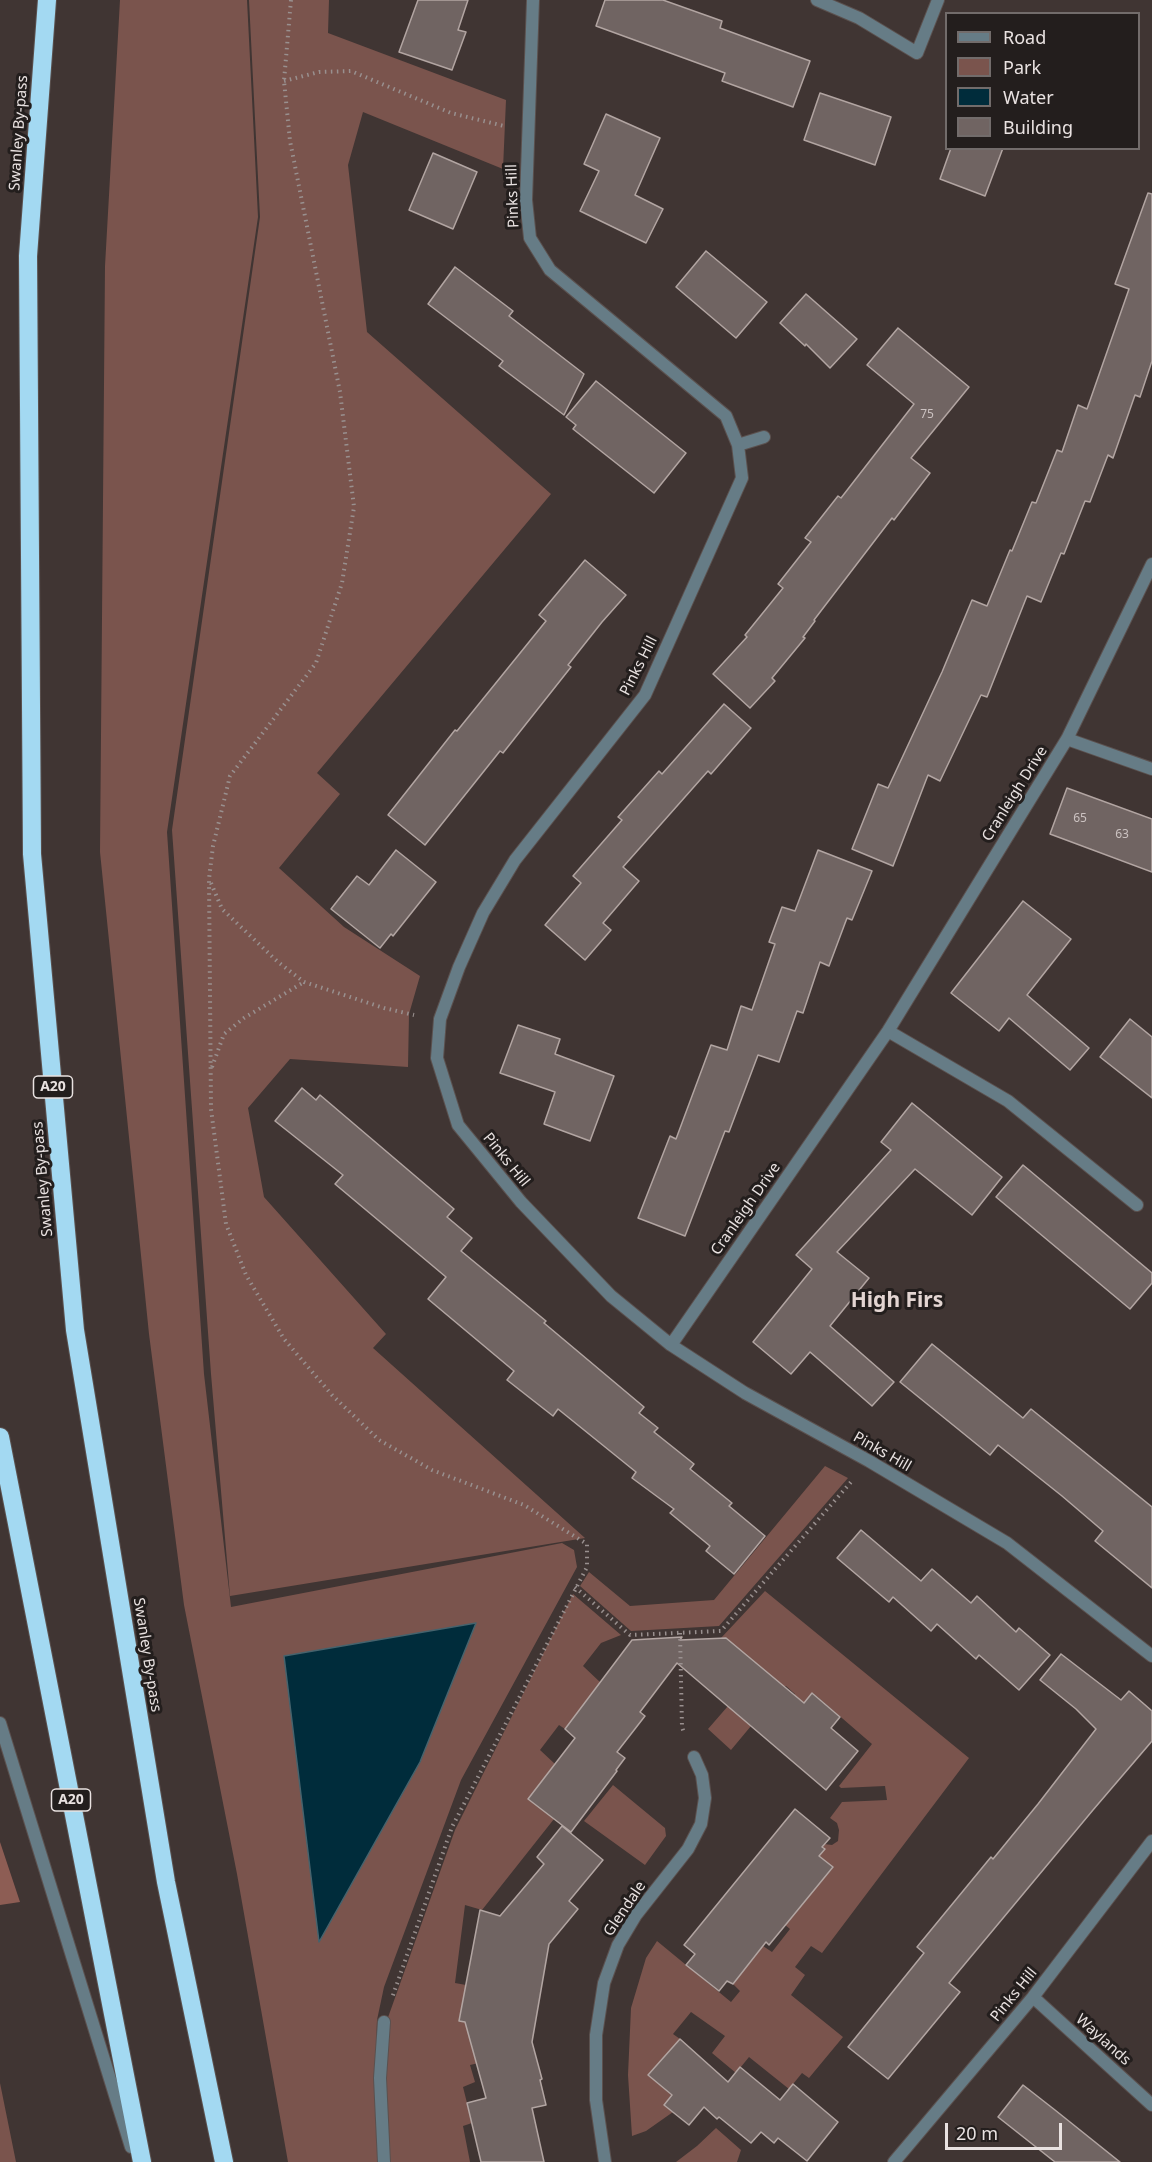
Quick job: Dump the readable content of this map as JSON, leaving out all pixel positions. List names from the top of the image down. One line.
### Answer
{"streets":{"highway":["Swanley By-pass","A20"],"street":["Pinks Hill","Cranleigh Drive","Glendale","Waylands"]},"crossings":[["Pinks Hill","Cranleigh Drive"],["Pinks Hill","Waylands"]],"districts":["High Firs"],"house_numbers":["75","65","63"],"legend":["Road","Park","Water","Building"],"scale_bar":"20 m"}
